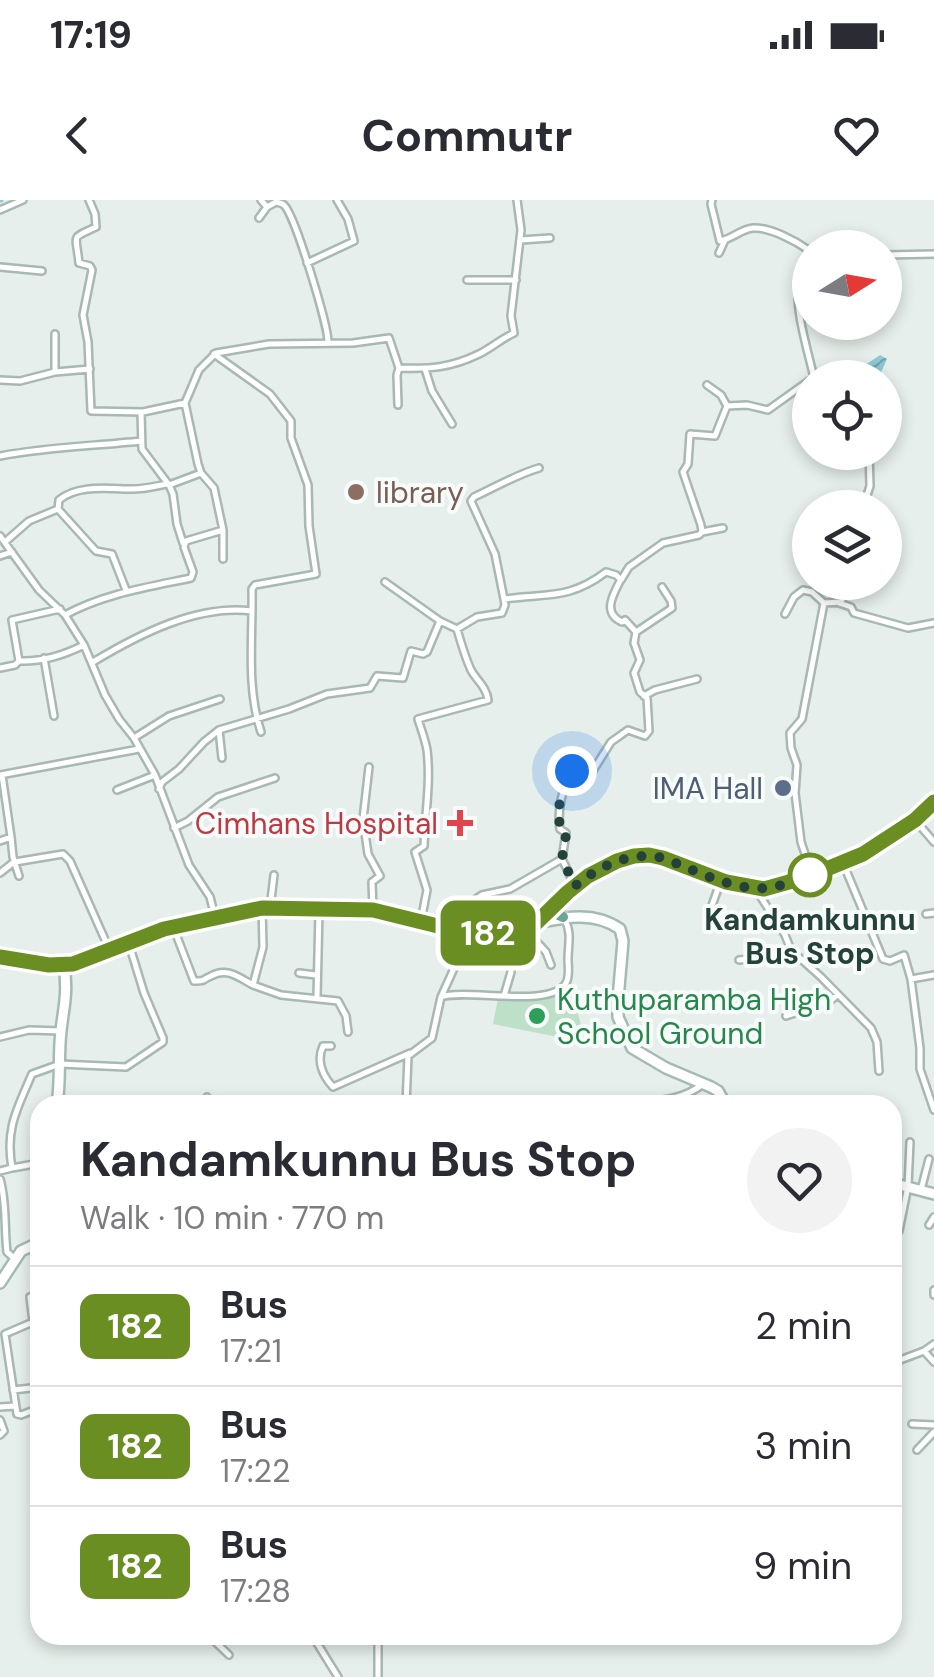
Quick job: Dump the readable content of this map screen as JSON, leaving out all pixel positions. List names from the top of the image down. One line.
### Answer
{"places":{"other":["library","IMA Hall","Kandamkunnu Bus Stop","Kuthuparamba High School Ground"],"health":["Cimhans Hospital"]},"lines":["bus line 182"],"north":"right","page":{"status":"17:19","header":"Commutr","on_map":"182","heading":["Kandamkunnu Bus Stop","Walk · 10 min · 770 m"],"list":[{"mark":"182","name":"Bus","note":"17:21","value":"2 min"},{"mark":"182","name":"Bus","note":"17:22","value":"3 min"},{"mark":"182","name":"Bus","note":"17:28","value":"9 min"}]}}
